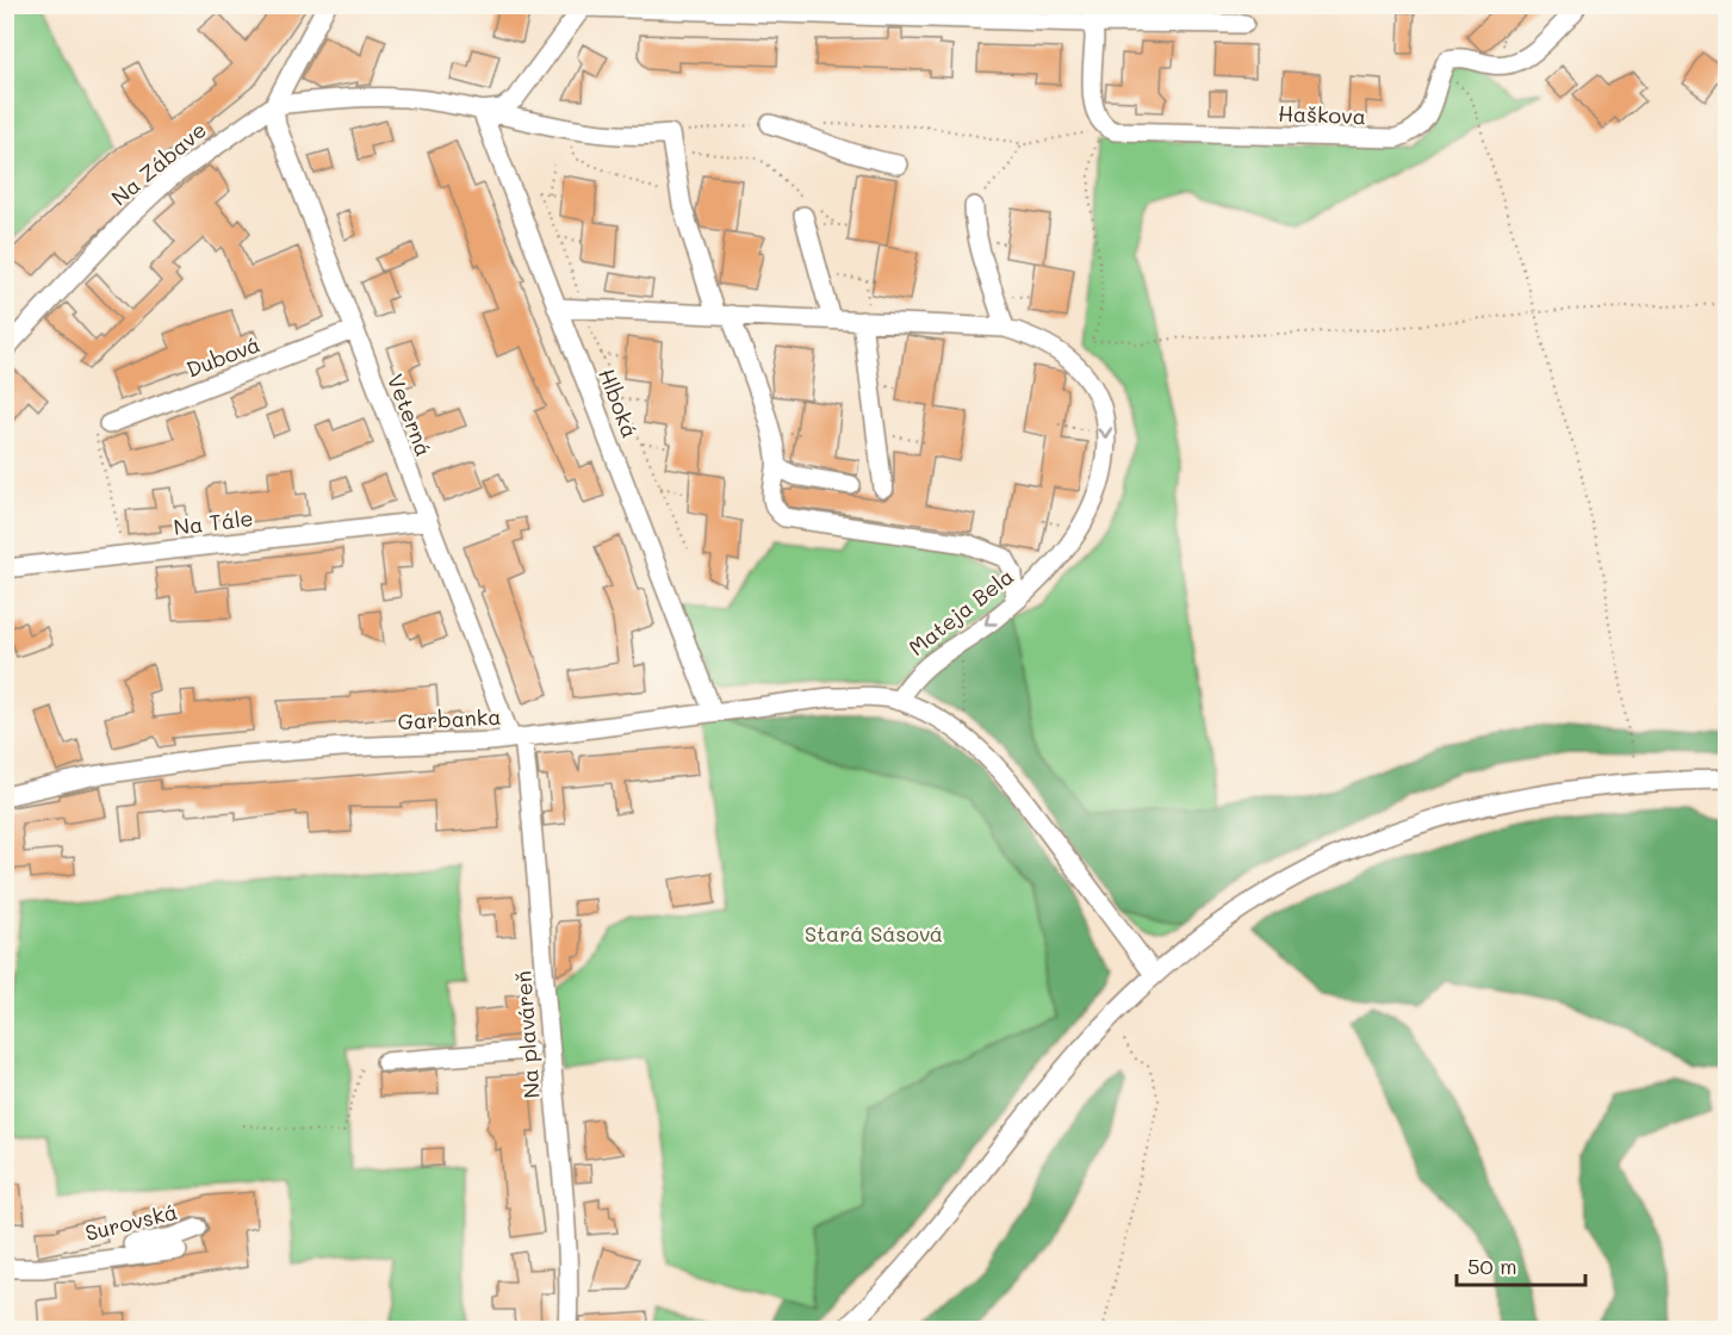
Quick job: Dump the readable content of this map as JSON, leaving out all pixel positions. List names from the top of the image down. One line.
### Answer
{"streets":{"street":["Haškova","Na Zábave","Dubová","Hlboká","Veterná","Na Tále","Mateja Bela","Garbanka","Na plaváreň","Surovská"]},"crossings":[["Na Zábave","Veterná"],["Dubová","Veterná"],["Hlboká","Mateja Bela"],["Hlboká","Garbanka"],["Veterná","Na Tále"],["Veterná","Garbanka"],["Veterná","Na plaváreň"],["Mateja Bela","Garbanka"],["Garbanka","Na plaváreň"]],"parks":["Stará Sásová"],"scale_bar":"50 m"}
